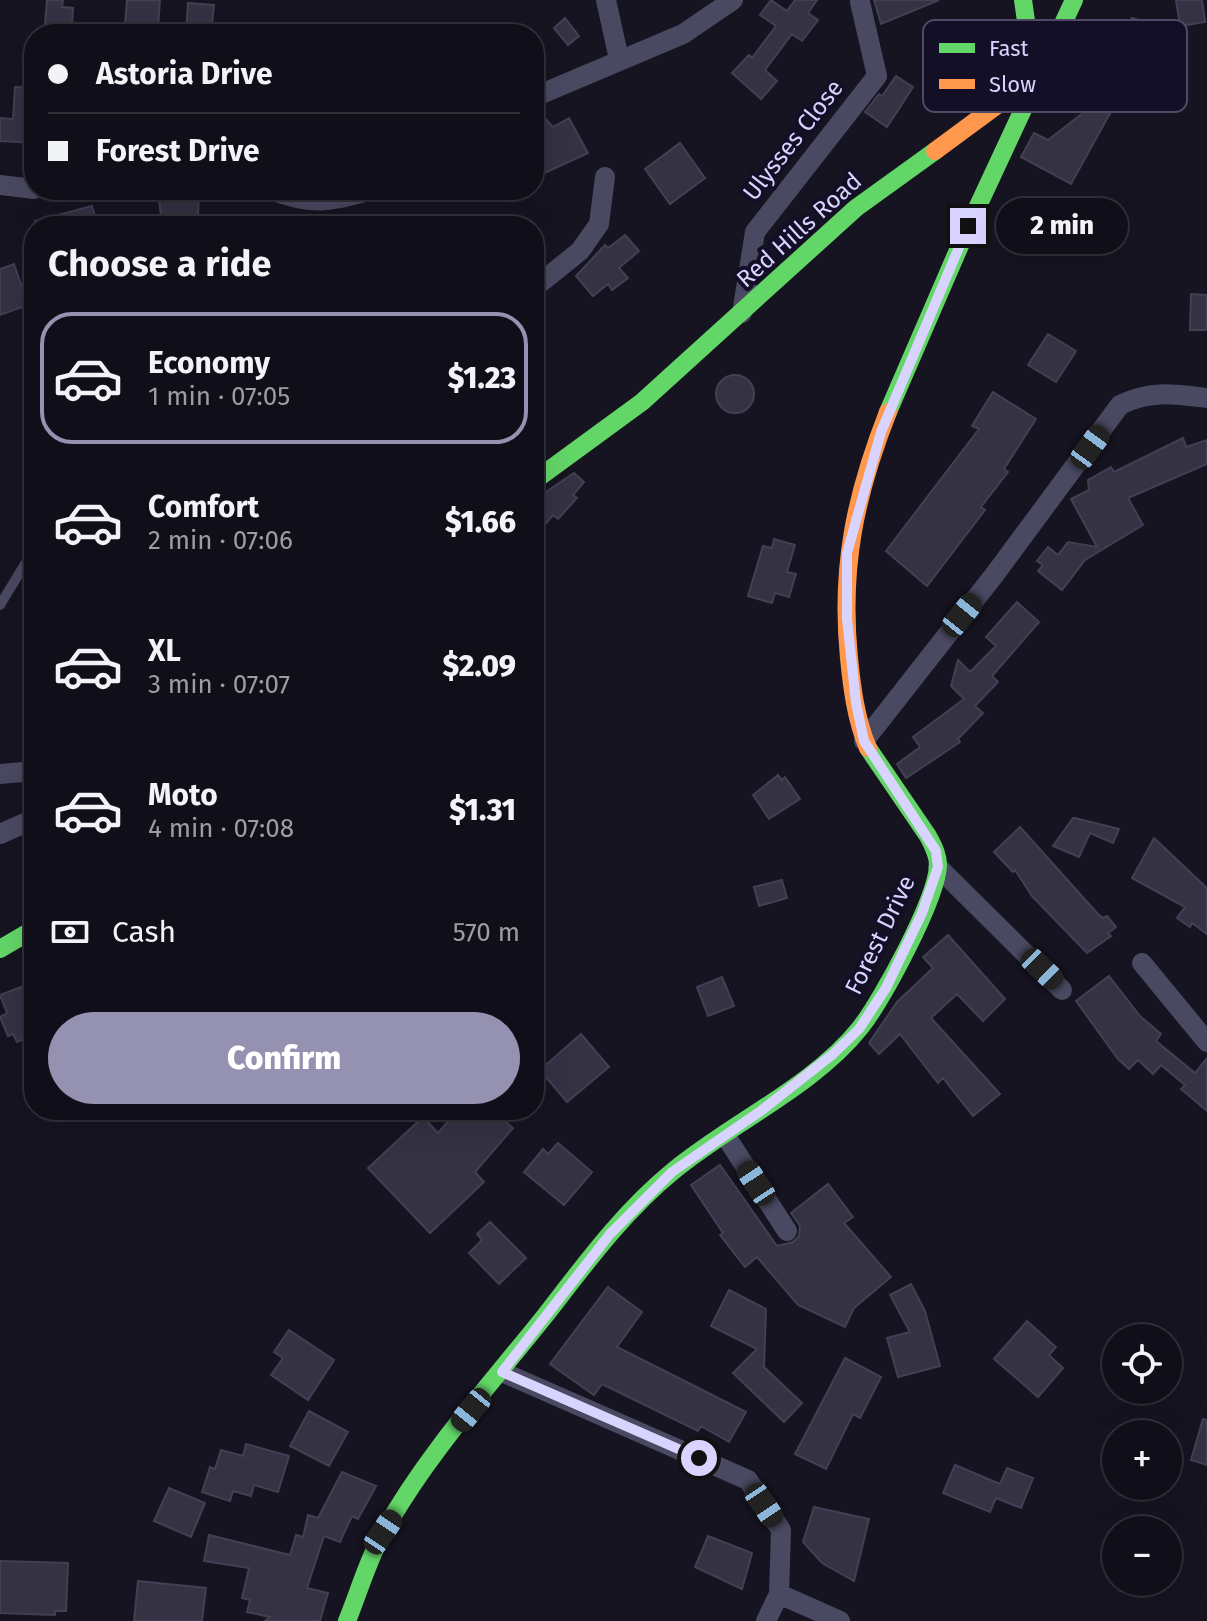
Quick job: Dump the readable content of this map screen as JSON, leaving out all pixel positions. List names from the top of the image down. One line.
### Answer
{"streets":{"street":["Ulysses Close","Red Hills Road","Forest Drive"]},"crossings":[["Ulysses Close","Red Hills Road"]],"legend":["Fast","Slow"],"page":{"banner":["Astoria Drive","Forest Drive"],"bubble":"2 min","heading":"Choose a ride","list":[{"name":"Economy","note":"1 min · 07:05","value":"$1.23"},{"name":"Comfort","note":"2 min · 07:06","value":"$1.66"},{"name":"XL","note":"3 min · 07:07","value":"$2.09"},{"name":"Moto","note":"4 min · 07:08","value":"$1.31"}],"pay":["Cash","570 m"],"buttons":"Confirm","map_buttons":["+","−"]}}
